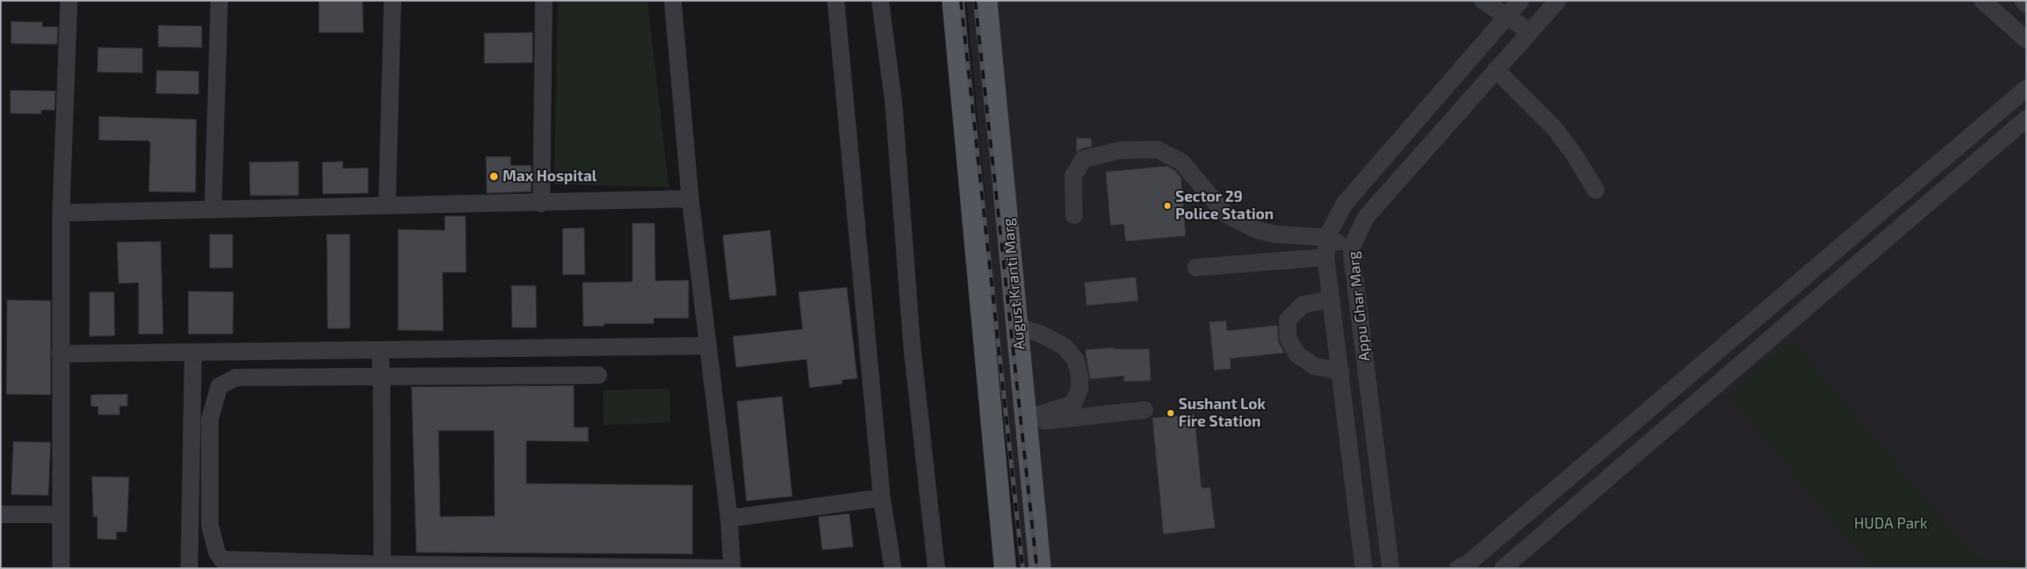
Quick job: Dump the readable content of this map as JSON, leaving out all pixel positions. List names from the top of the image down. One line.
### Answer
{"streets":{"main road":["August Kranti Marg"],"street":["Appu Ghar Marg"]},"parks":["HUDA Park"],"places":["Max Hospital","Sector 29 Police Station","Sushant Lok Fire Station"]}
